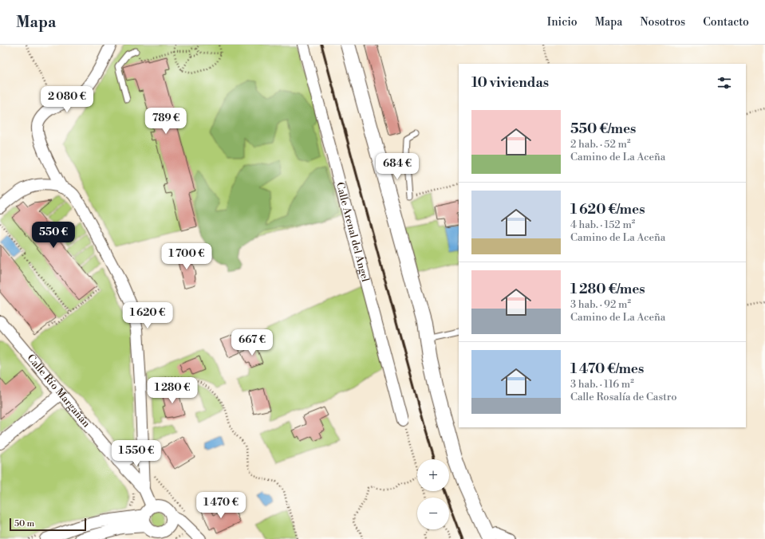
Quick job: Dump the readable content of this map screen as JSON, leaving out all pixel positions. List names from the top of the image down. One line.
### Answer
{"streets":{"street":["Calle Arenal del Ángel","Calle Río Margañán"]},"scale_bar":"50 m","page":{"header":"Mapa","nav":["Inicio","Mapa","Nosotros","Contacto"],"heading":"10 viviendas","price":["2 080 €","789 €","684 €","550 €","1 700 €","1 620 €","667 €","1 280 €","1 550 €","1 470 €"],"list":[{"name":"550 €/mes","note":"2 hab. · 52 m² · Camino de La Aceña"},{"name":"1 620 €/mes","note":"4 hab. · 152 m² · Camino de La Aceña"},{"name":"1 280 €/mes","note":"3 hab. · 92 m² · Camino de La Aceña"},{"name":"1 470 €/mes","note":"3 hab. · 116 m² · Calle Rosalía de Castro"}],"map_buttons":["+","−"],"scale":"50 m"}}
